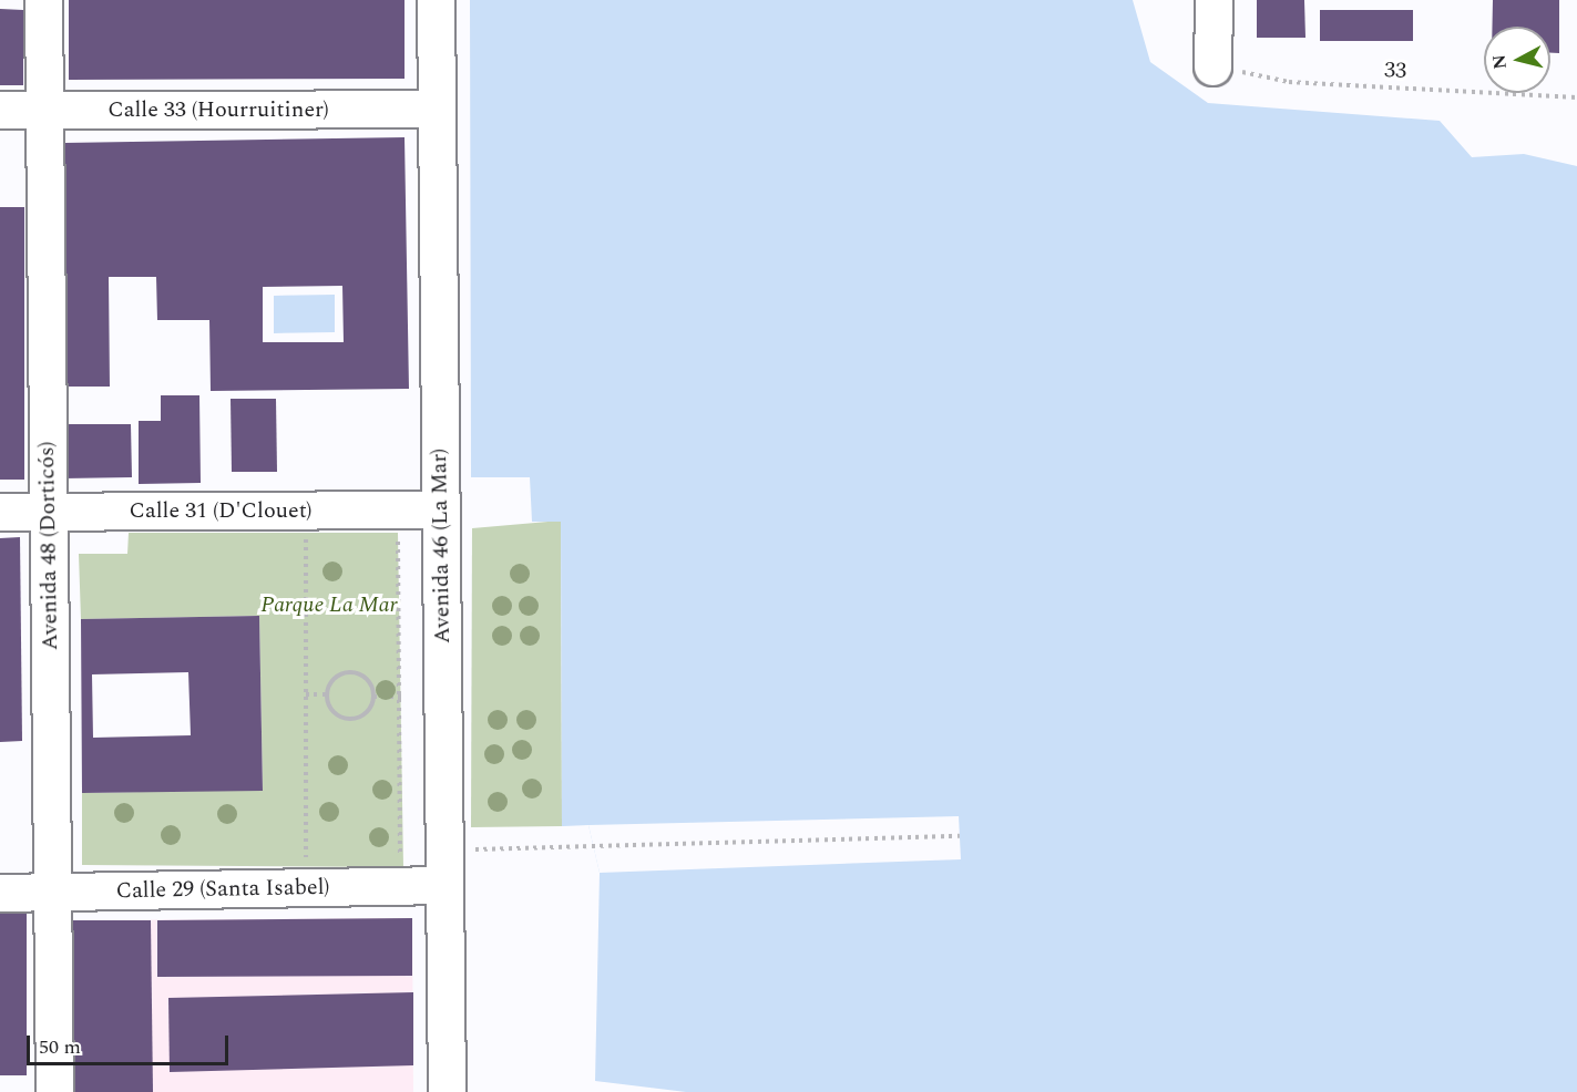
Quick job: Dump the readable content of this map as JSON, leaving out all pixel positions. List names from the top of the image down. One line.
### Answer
{"streets":{"street":["Calle 33 (Hourruitiner)","Calle 31 (D'Clouet)","Avenida 48 (Dorticós)","Avenida 46 (La Mar)","Calle 29 (Santa Isabel)"],"path":["33"]},"crossings":[["Calle 33 (Hourruitiner)","Avenida 48 (Dorticós)"],["Calle 33 (Hourruitiner)","Avenida 46 (La Mar)"],["Calle 31 (D'Clouet)","Avenida 48 (Dorticós)"],["Calle 31 (D'Clouet)","Avenida 46 (La Mar)"],["Avenida 48 (Dorticós)","Calle 29 (Santa Isabel)"],["Avenida 46 (La Mar)","Calle 29 (Santa Isabel)"]],"parks":["Parque La Mar"],"scale_bar":"50 m","north":"left"}
